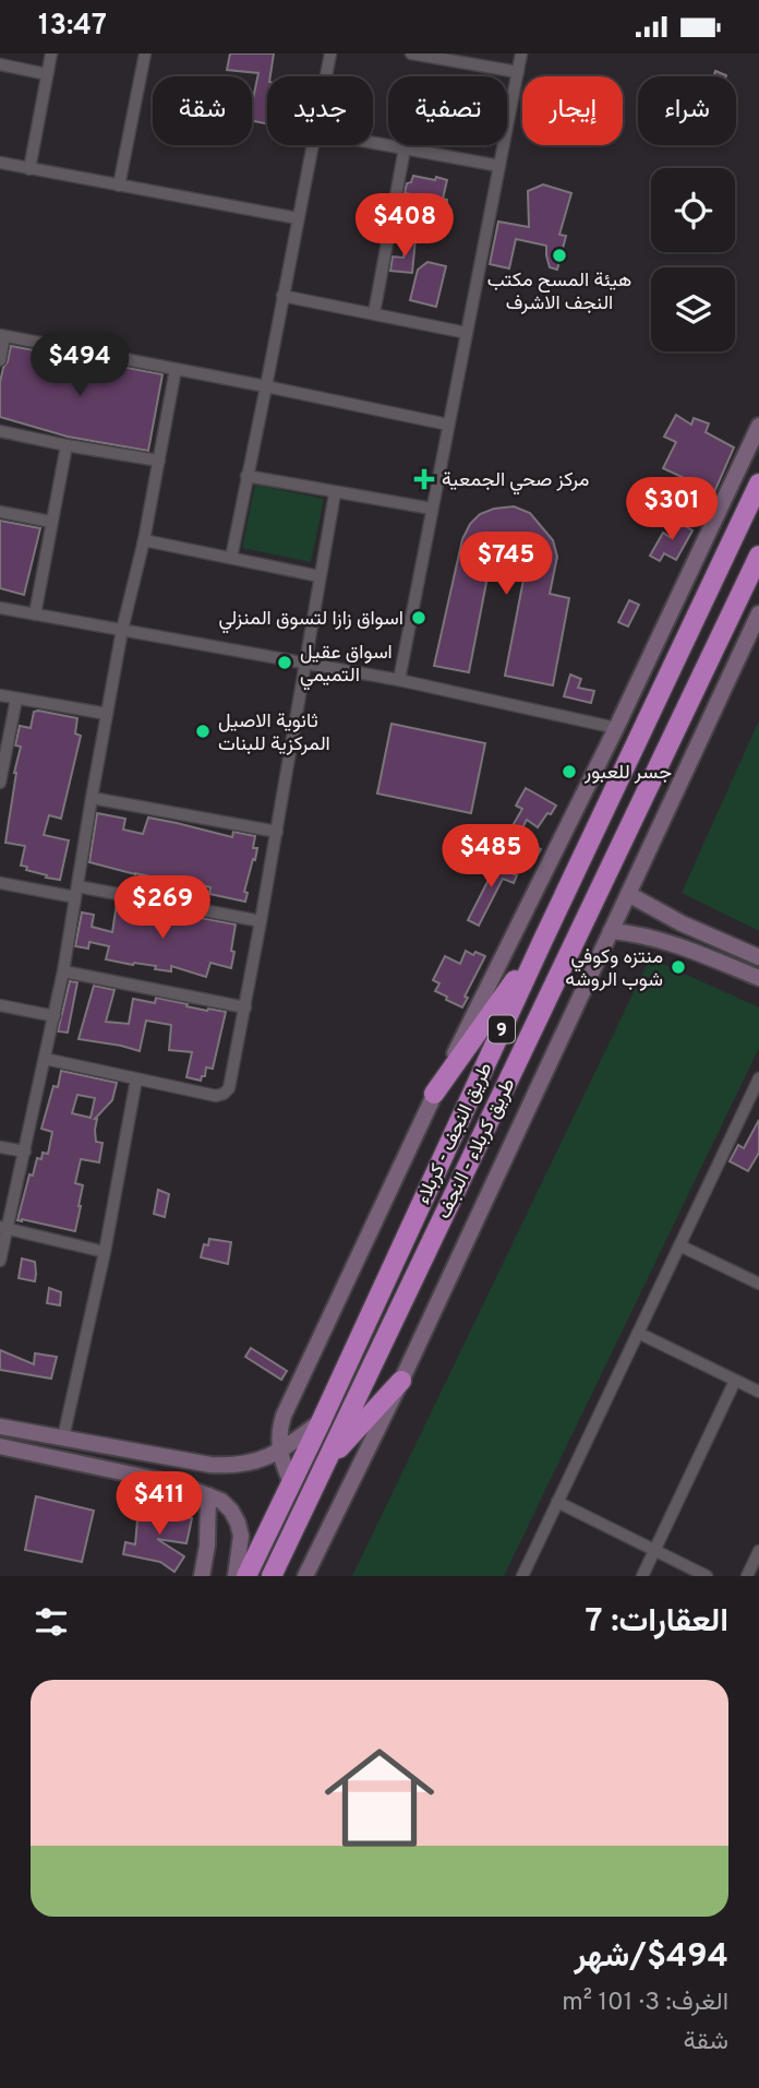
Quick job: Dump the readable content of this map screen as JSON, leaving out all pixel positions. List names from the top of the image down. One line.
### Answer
{"streets":{"highway":["9","طريق النجف - کربلاء","طريق کربلاء - النجف"]},"places":{"other":["هيئة المسح مكتب النجف الاشرف","اسواق زازا لتسوق المنزلي","اسواق عقيل التميمي","ثانوية الاصيل المركزية للبنات","جسر للعبور","منتزه وكوفي شوب الروشه"],"health":["مركز صحي الجمعية"]},"page":{"status":"13:47","chip":["شراء","إيجار","تصفية","جديد","شقة"],"price":["$408","$494","$301","$745","$485","$269","$411"],"heading":"العقارات: 7","list":[{"name":"$494/شهر","note":"الغرف: 3 · 101 m² · شقة"}]}}
